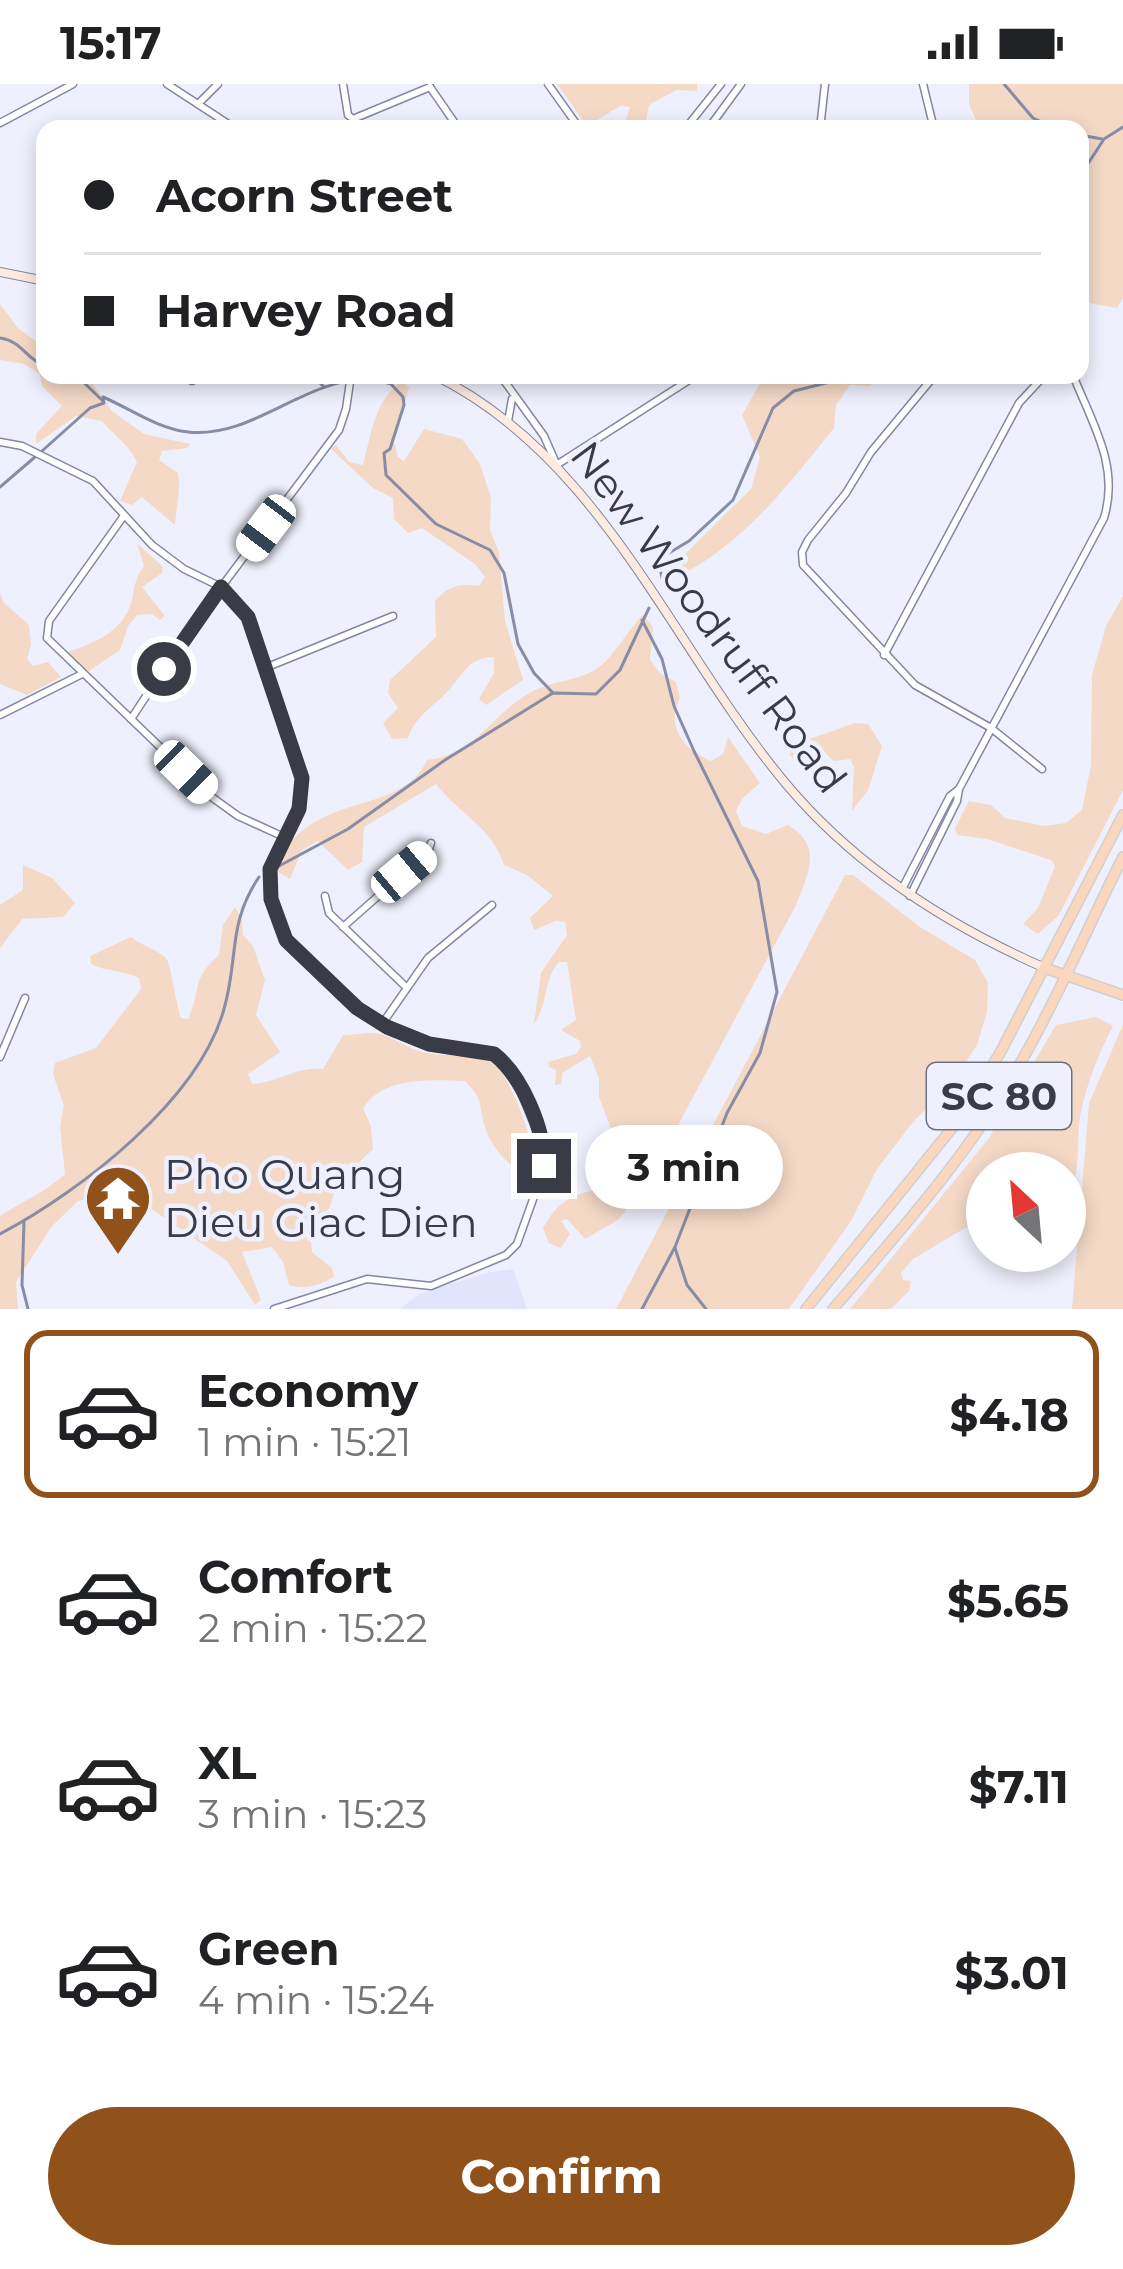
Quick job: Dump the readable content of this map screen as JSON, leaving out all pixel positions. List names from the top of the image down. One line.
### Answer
{"streets":{"main road":["New Woodruff Road","SC 80"]},"crossings":[["New Woodruff Road","SC 80"]],"places":{"temple":["Pho Quang Dieu Giac Dien"]},"north":"top left","page":{"status":"15:17","banner":["Acorn Street","Harvey Road"],"bubble":"3 min","list":[{"name":"Economy","note":"1 min · 15:21","value":"$4.18"},{"name":"Comfort","note":"2 min · 15:22","value":"$5.65"},{"name":"XL","note":"3 min · 15:23","value":"$7.11"},{"name":"Green","note":"4 min · 15:24","value":"$3.01"}],"buttons":"Confirm"}}
